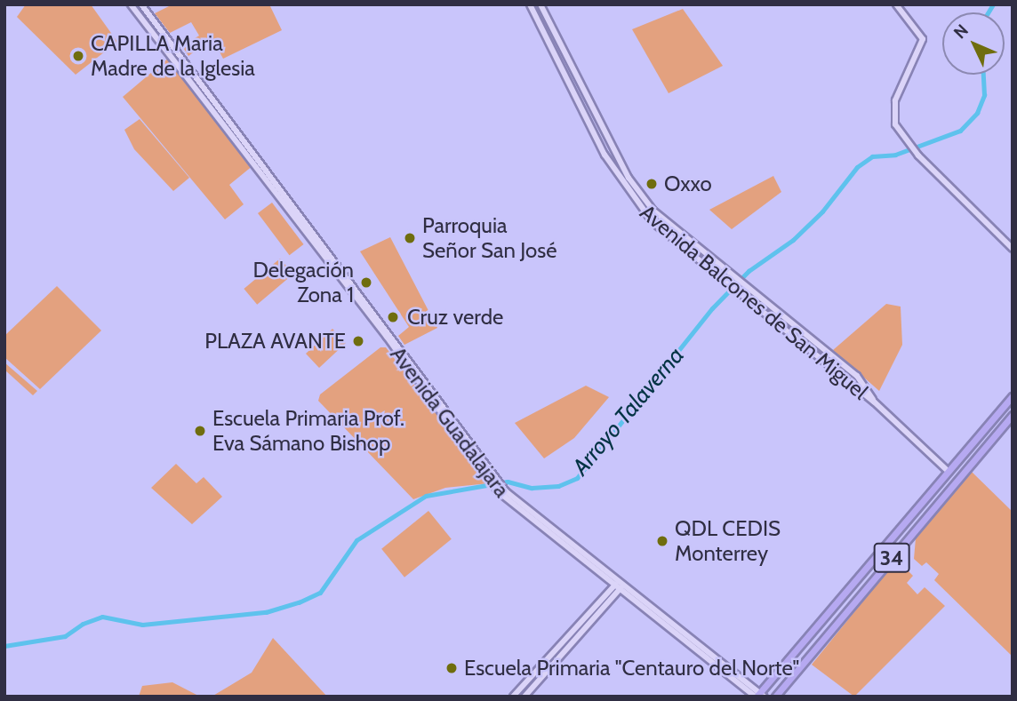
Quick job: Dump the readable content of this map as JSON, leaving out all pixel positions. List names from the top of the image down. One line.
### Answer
{"streets":{"main road":["34"],"street":["Avenida Balcones de San Miguel","Avenida Guadalajara"]},"crossings":[["Avenida Balcones de San Miguel","34"],["Avenida Guadalajara","34"]],"water":["Arroyo Talaverna"],"places":["CAPILLA Maria Madre de la Iglesia","Oxxo","Parroquia Señor San José","Delegación Zona 1","Cruz verde","PLAZA AVANTE","Escuela Primaria Prof. Eva Sámano Bishop","QDL CEDIS Monterrey","Escuela Primaria \"Centauro del Norte\""],"north":"top left"}
